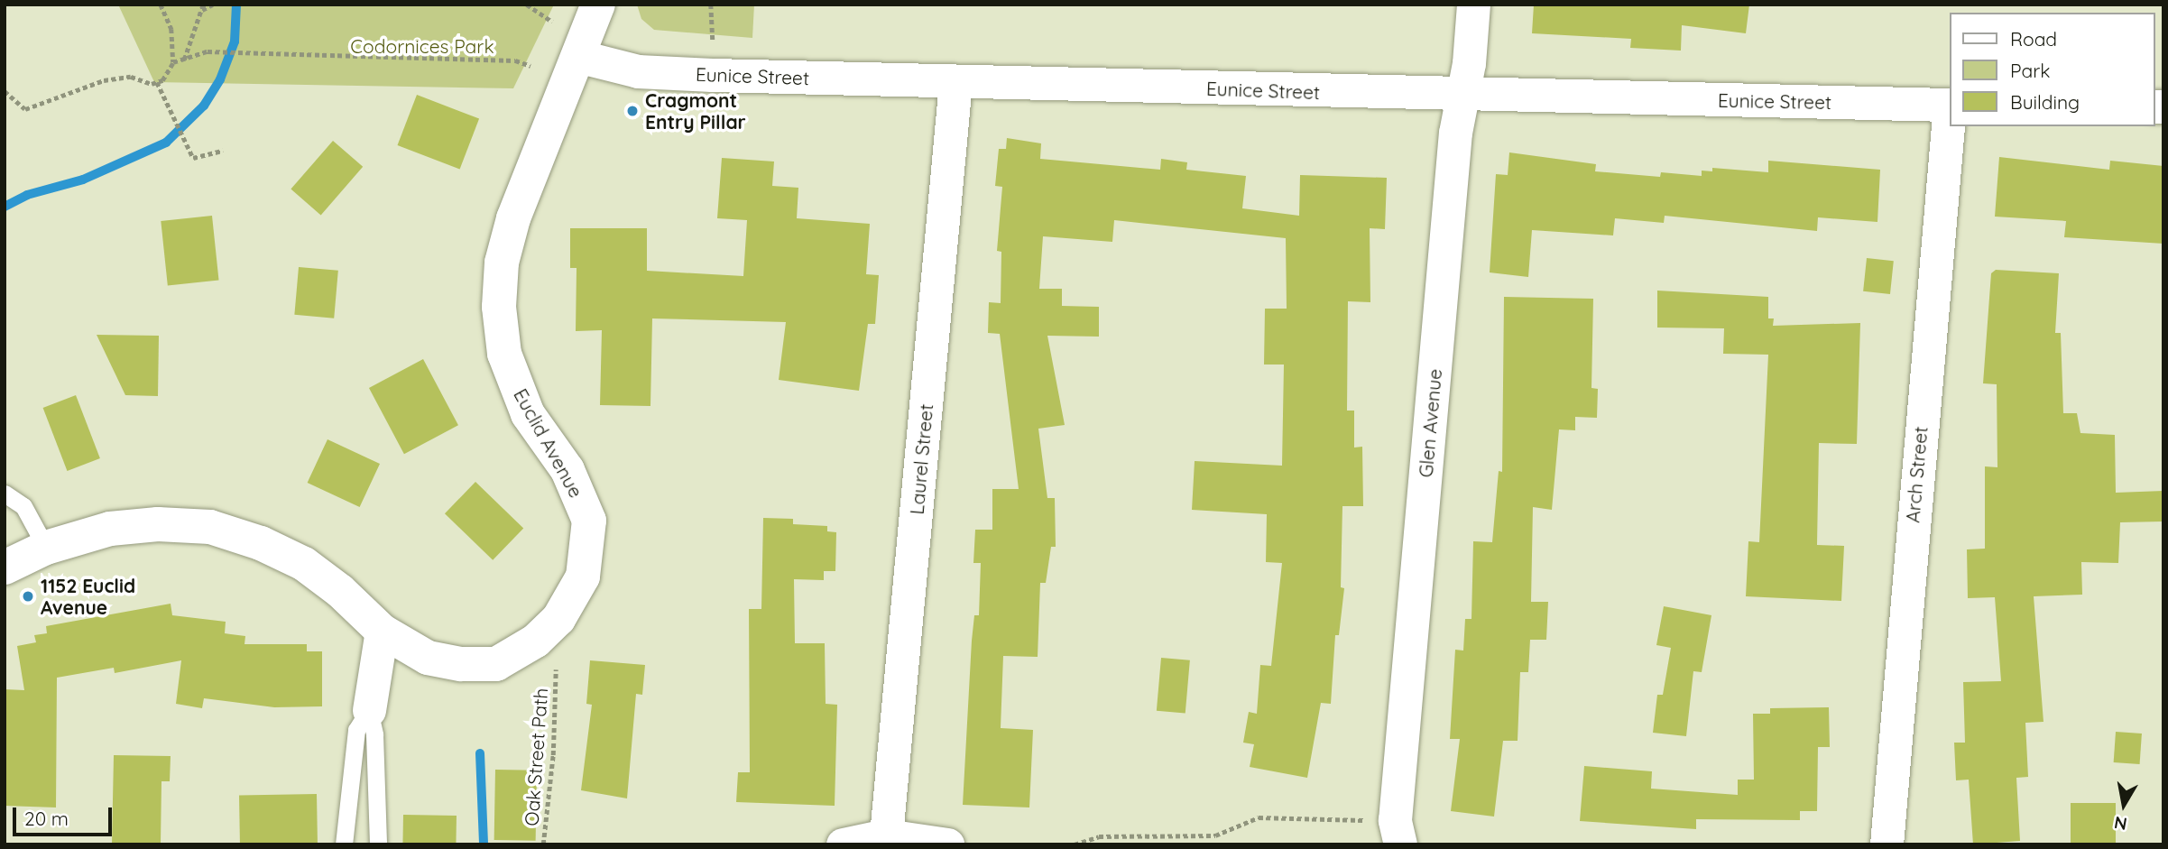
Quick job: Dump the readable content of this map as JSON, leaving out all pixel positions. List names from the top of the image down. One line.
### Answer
{"streets":{"street":["Eunice Street","Glen Avenue","Euclid Avenue","Laurel Street","Arch Street"],"path":["Oak Street Path"]},"crossings":[["Eunice Street","Glen Avenue"],["Eunice Street","Euclid Avenue"],["Eunice Street","Laurel Street"],["Eunice Street","Arch Street"],["Euclid Avenue","Oak Street Path"]],"parks":["Codornices Park"],"places":["Cragmont Entry Pillar","1152 Euclid Avenue"],"legend":["Road","Park","Building"],"scale_bar":"20 m","north":"bottom"}
